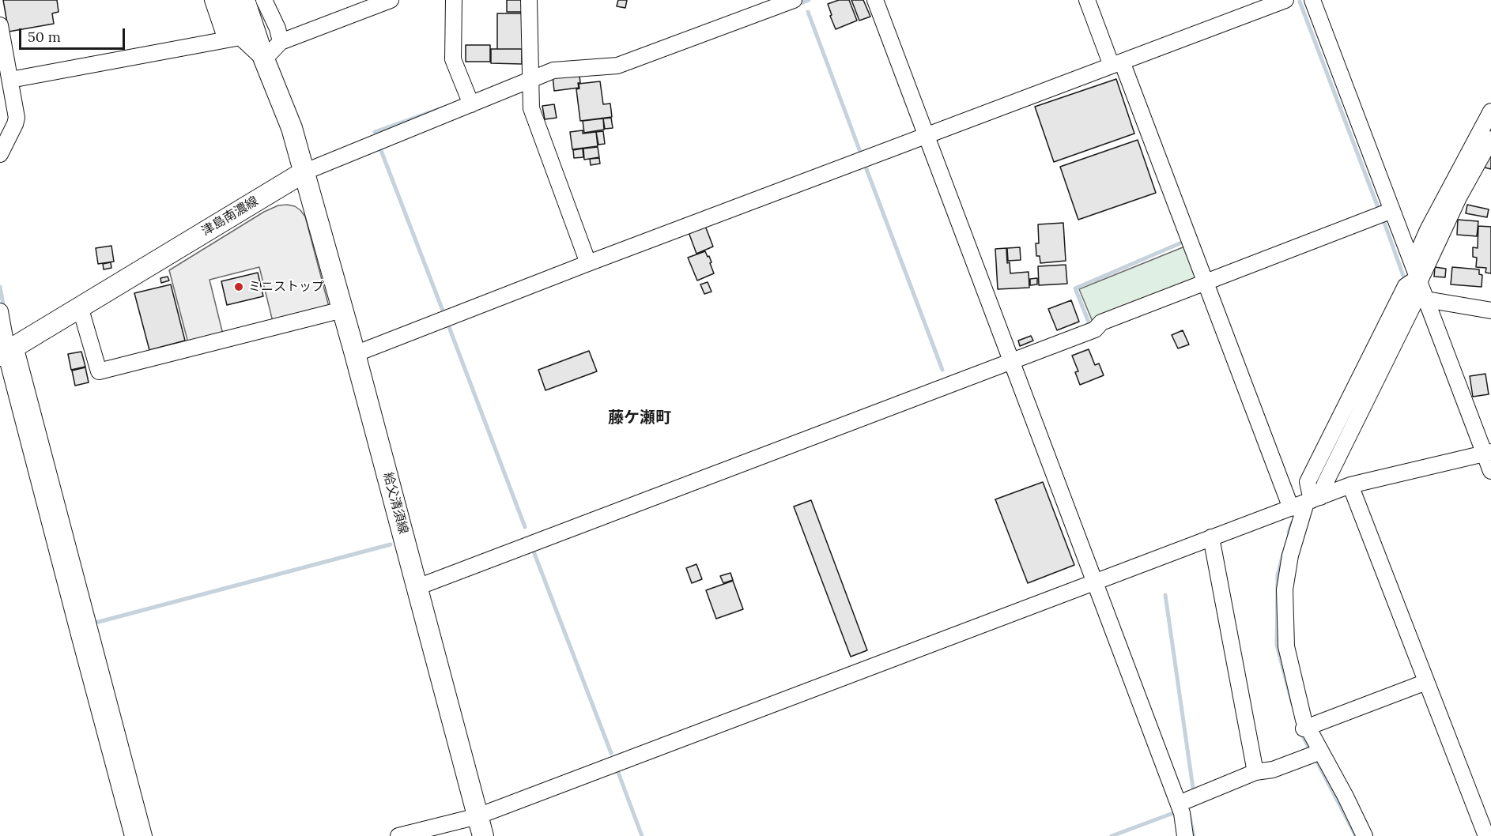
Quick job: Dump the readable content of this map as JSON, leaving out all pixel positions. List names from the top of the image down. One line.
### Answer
{"streets":{"main road":["津島南濃線","給父清須線"]},"crossings":[["津島南濃線","給父清須線"]],"districts":["藤ケ瀬町"],"places":["ミニストップ"],"scale_bar":"50 m"}
